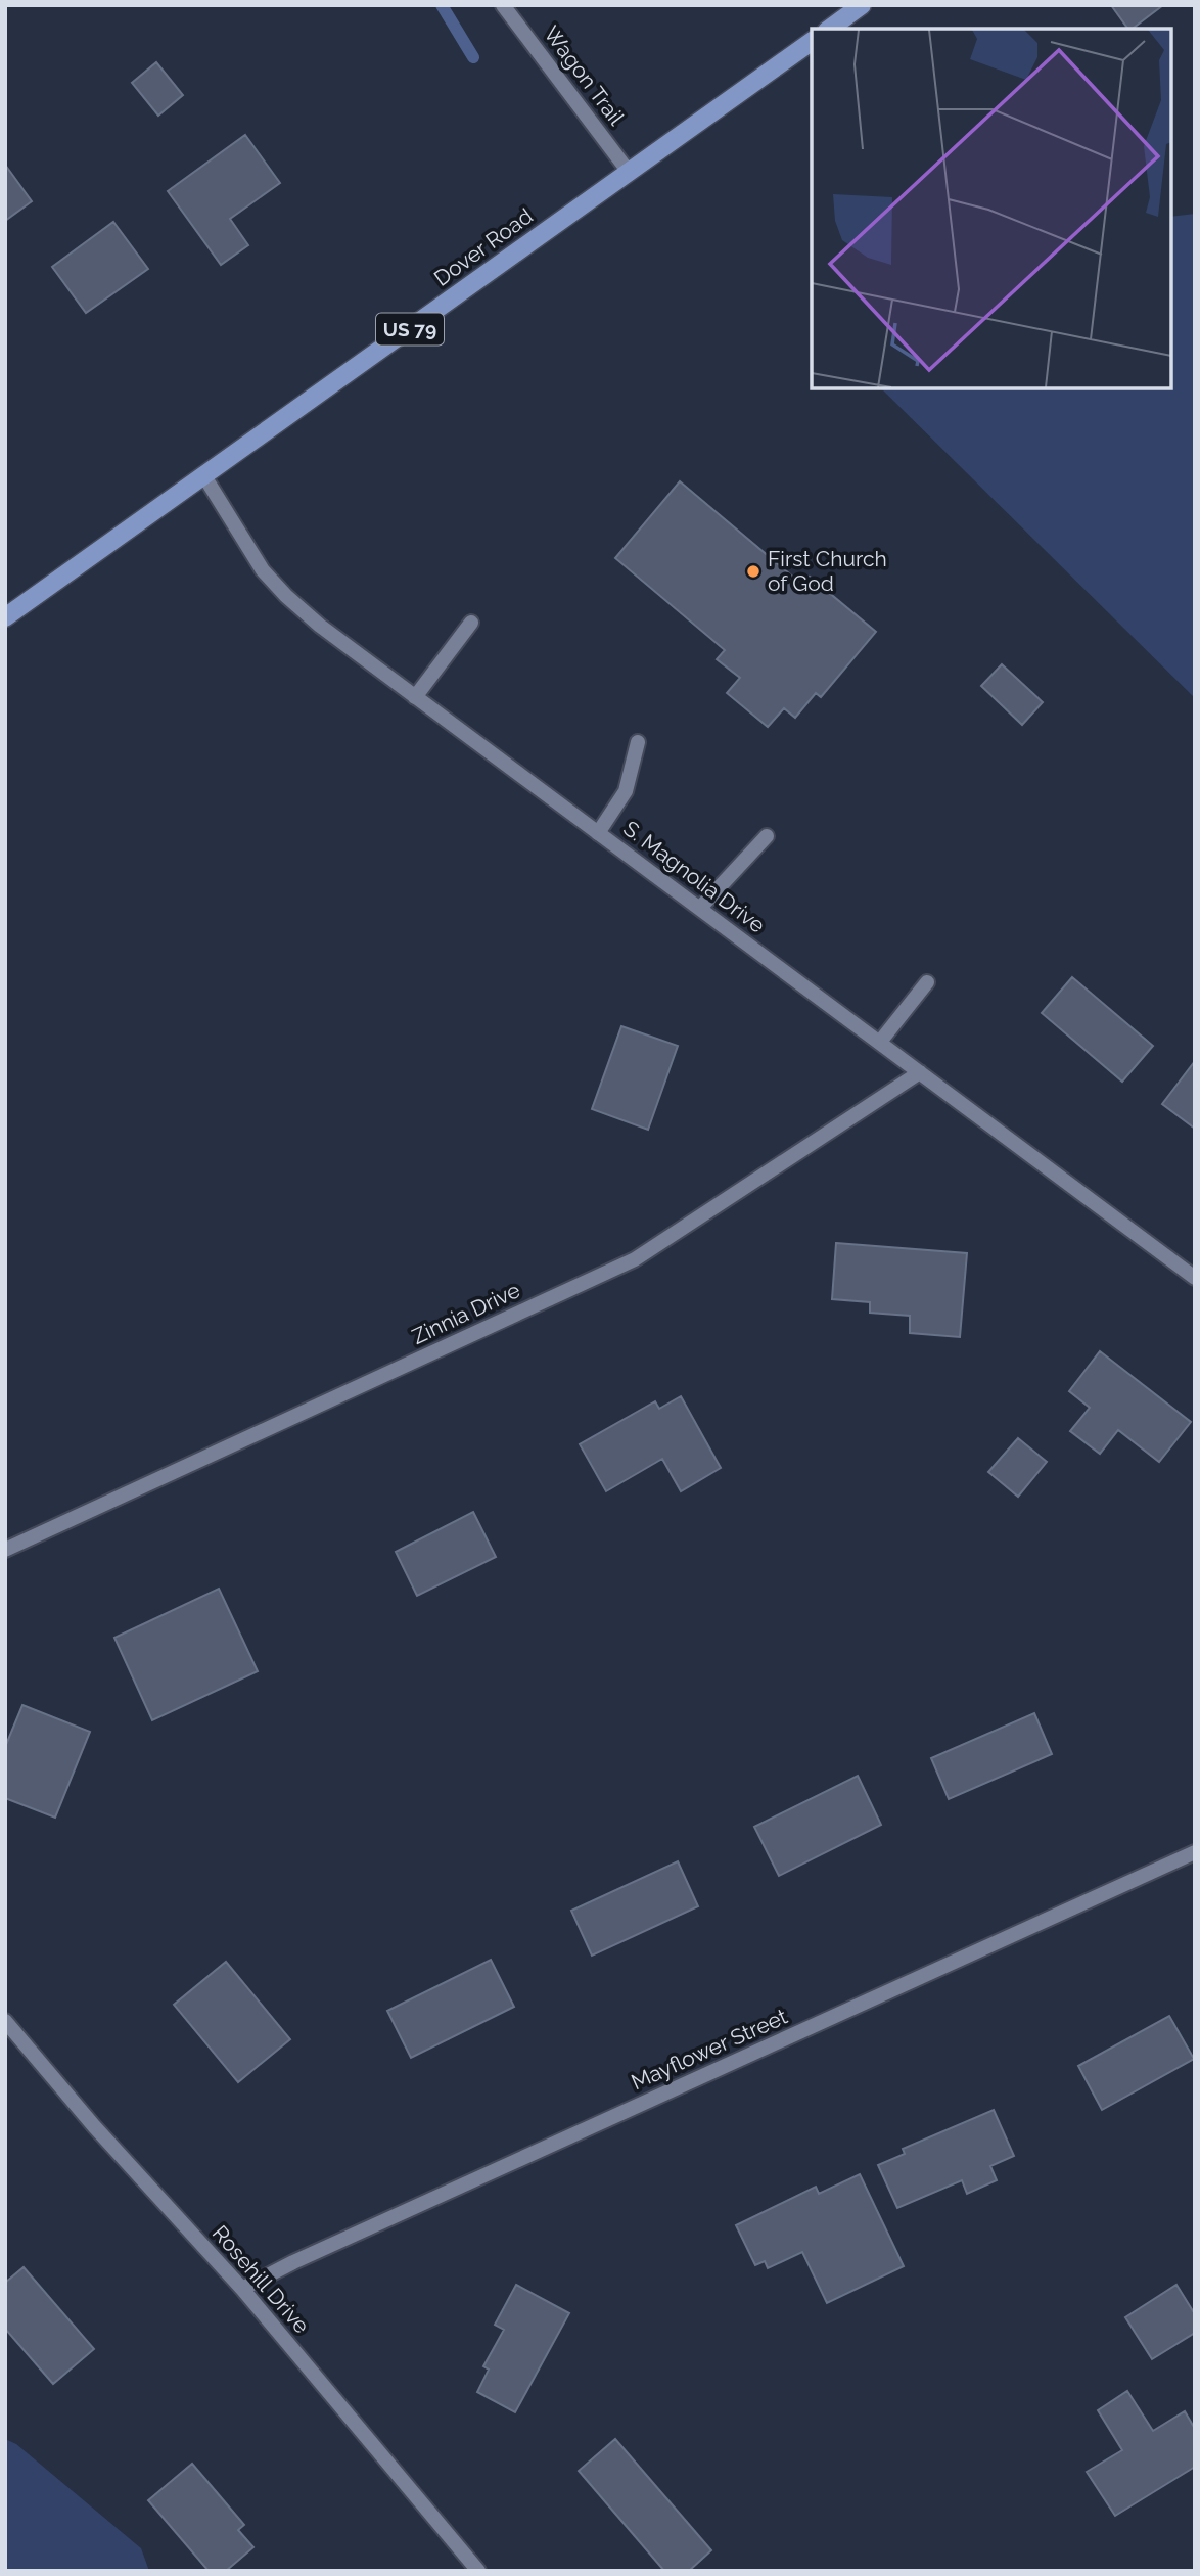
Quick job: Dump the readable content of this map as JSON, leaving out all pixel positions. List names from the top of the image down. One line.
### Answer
{"streets":{"main road":["Dover Road","US 79"],"street":["Wagon Trail","S. Magnolia Drive","Zinnia Drive","Mayflower Street","Rosehill Drive"]},"crossings":[["Wagon Trail","Dover Road"],["Dover Road","S. Magnolia Drive"],["S. Magnolia Drive","Zinnia Drive"],["Mayflower Street","Rosehill Drive"]],"places":["First Church of God"]}
